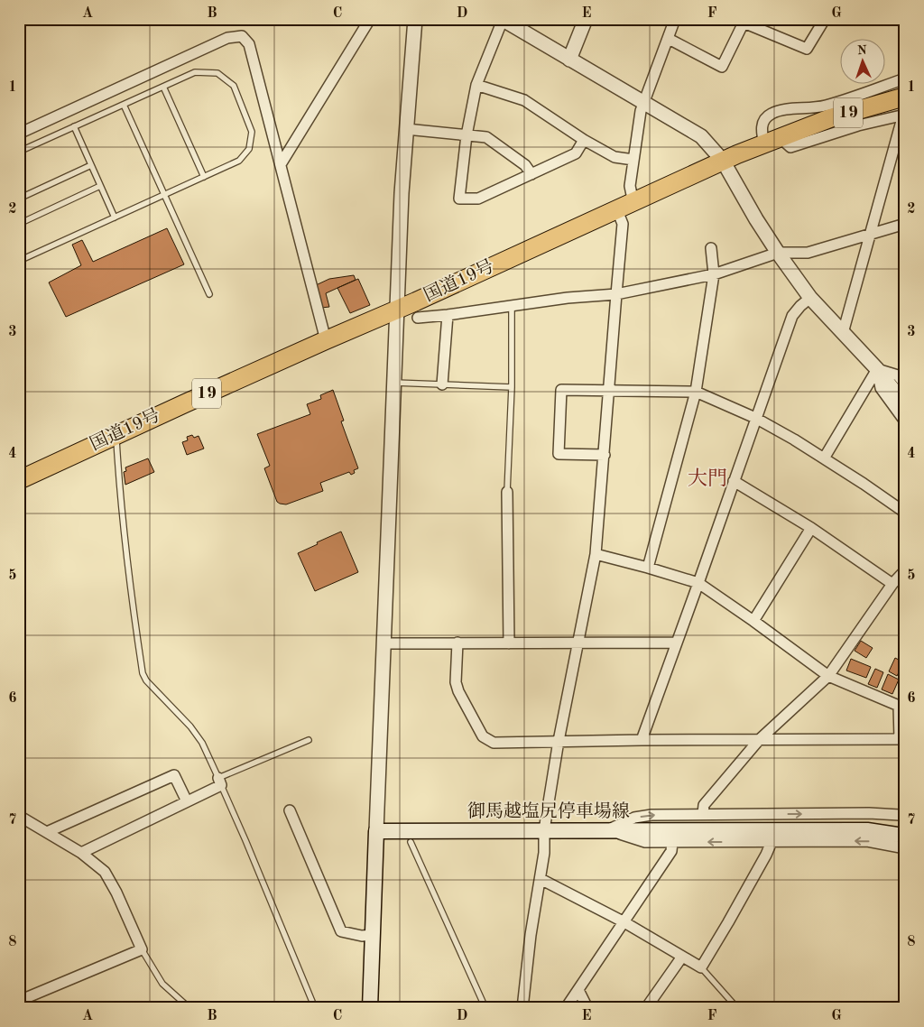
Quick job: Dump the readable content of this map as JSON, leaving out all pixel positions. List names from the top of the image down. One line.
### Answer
{"streets":{"highway":["19","国道19号"],"main road":["御馬越塩尻停車場線"]},"districts":["大門"],"north":"top","grid":{"columns":["A","B","C","D","E","F","G"],"rows":["1","2","3","4","5","6","7","8"]}}
